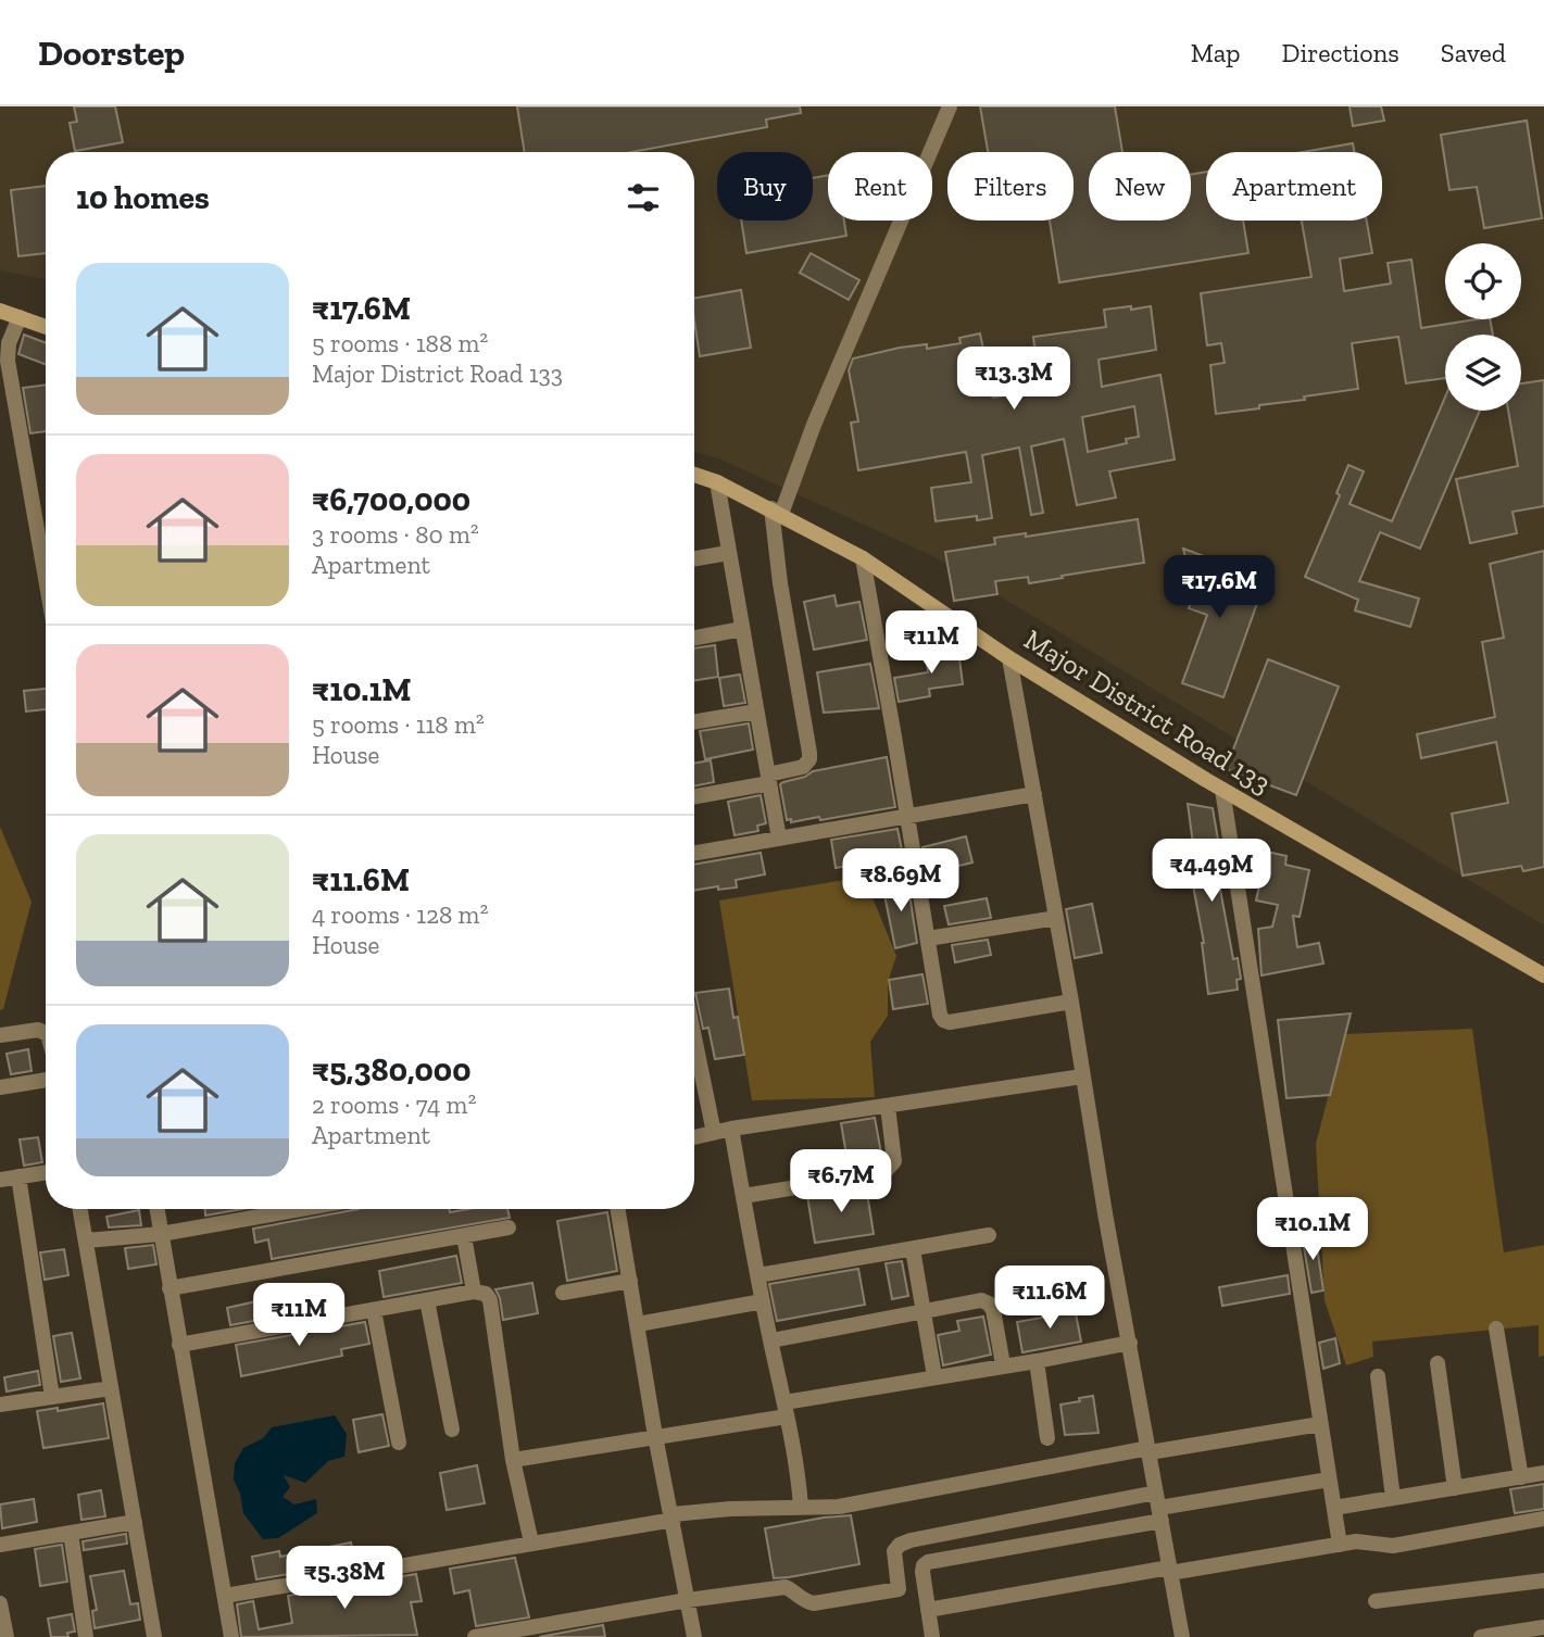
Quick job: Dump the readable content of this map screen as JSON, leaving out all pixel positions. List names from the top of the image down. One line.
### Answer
{"streets":{"main road":["Major District Road 133"]},"page":{"header":"Doorstep","nav":["Map","Directions","Saved"],"chip":["Buy","Rent","Filters","New","Apartment"],"heading":"10 homes","list":[{"name":"₹17.6M","note":"5 rooms · 188 m² · Major District Road 133"},{"name":"₹6,700,000","note":"3 rooms · 80 m² · Apartment"},{"name":"₹10.1M","note":"5 rooms · 118 m² · House"},{"name":"₹11.6M","note":"4 rooms · 128 m² · House"},{"name":"₹5,380,000","note":"2 rooms · 74 m² · Apartment"}],"price":["₹13.3M","₹17.6M","₹11M","₹4.49M","₹8.69M","₹6.7M","₹10.1M","₹11.6M","₹11M","₹5.38M"]}}
